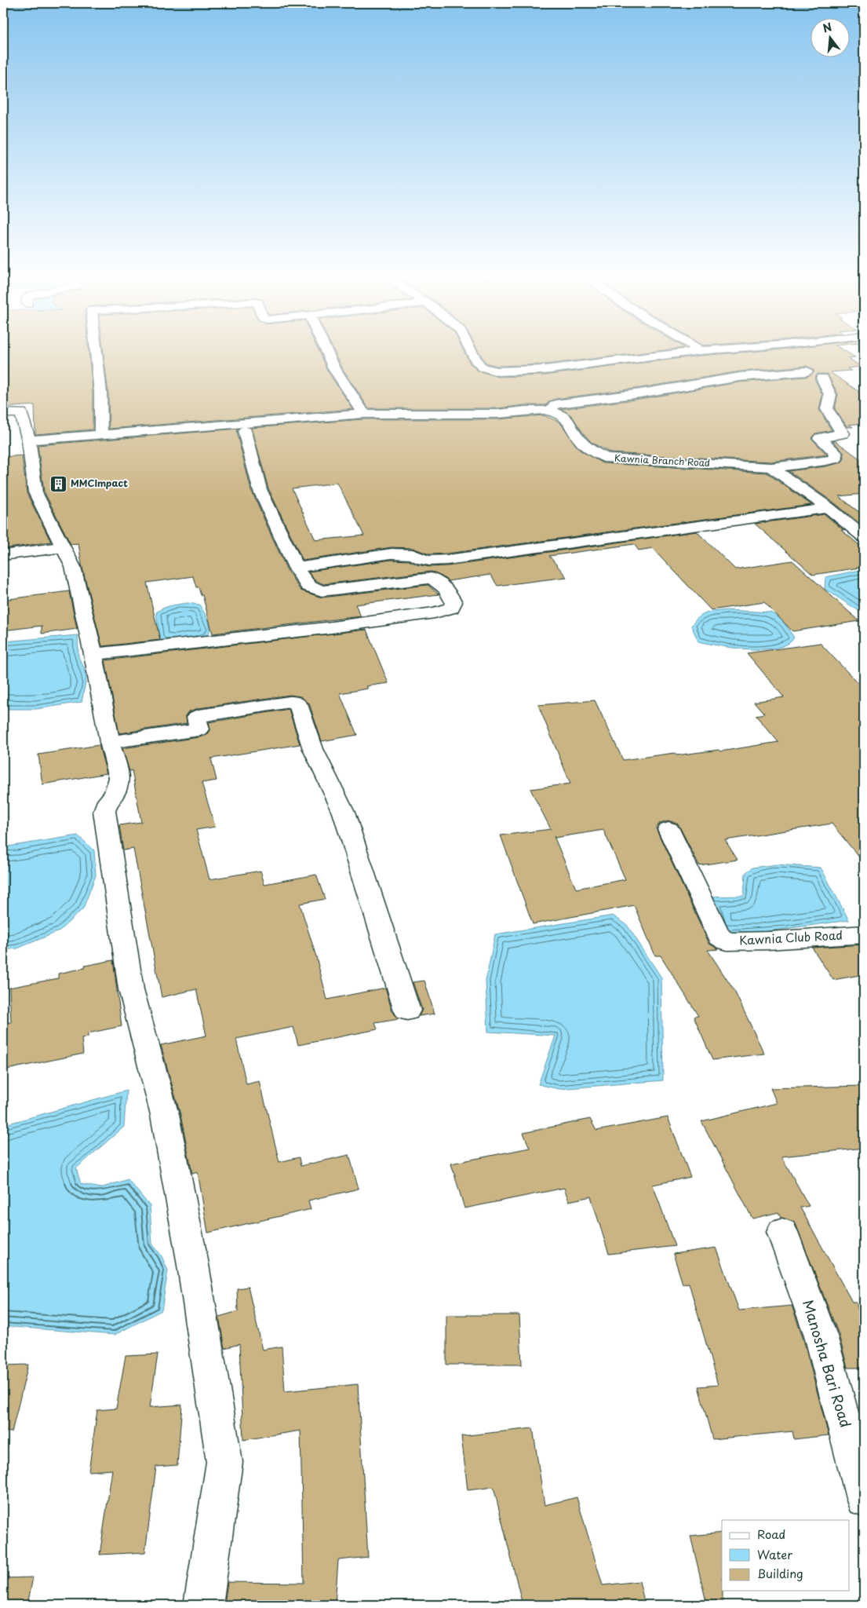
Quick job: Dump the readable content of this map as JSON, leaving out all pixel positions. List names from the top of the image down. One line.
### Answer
{"streets":{"street":["Kawnia Branch Road","Kawnia Club Road","Manosha Bari Road"]},"places":{"building":["MMCImpact"]},"legend":["Road","Water","Building"],"north":"top"}
